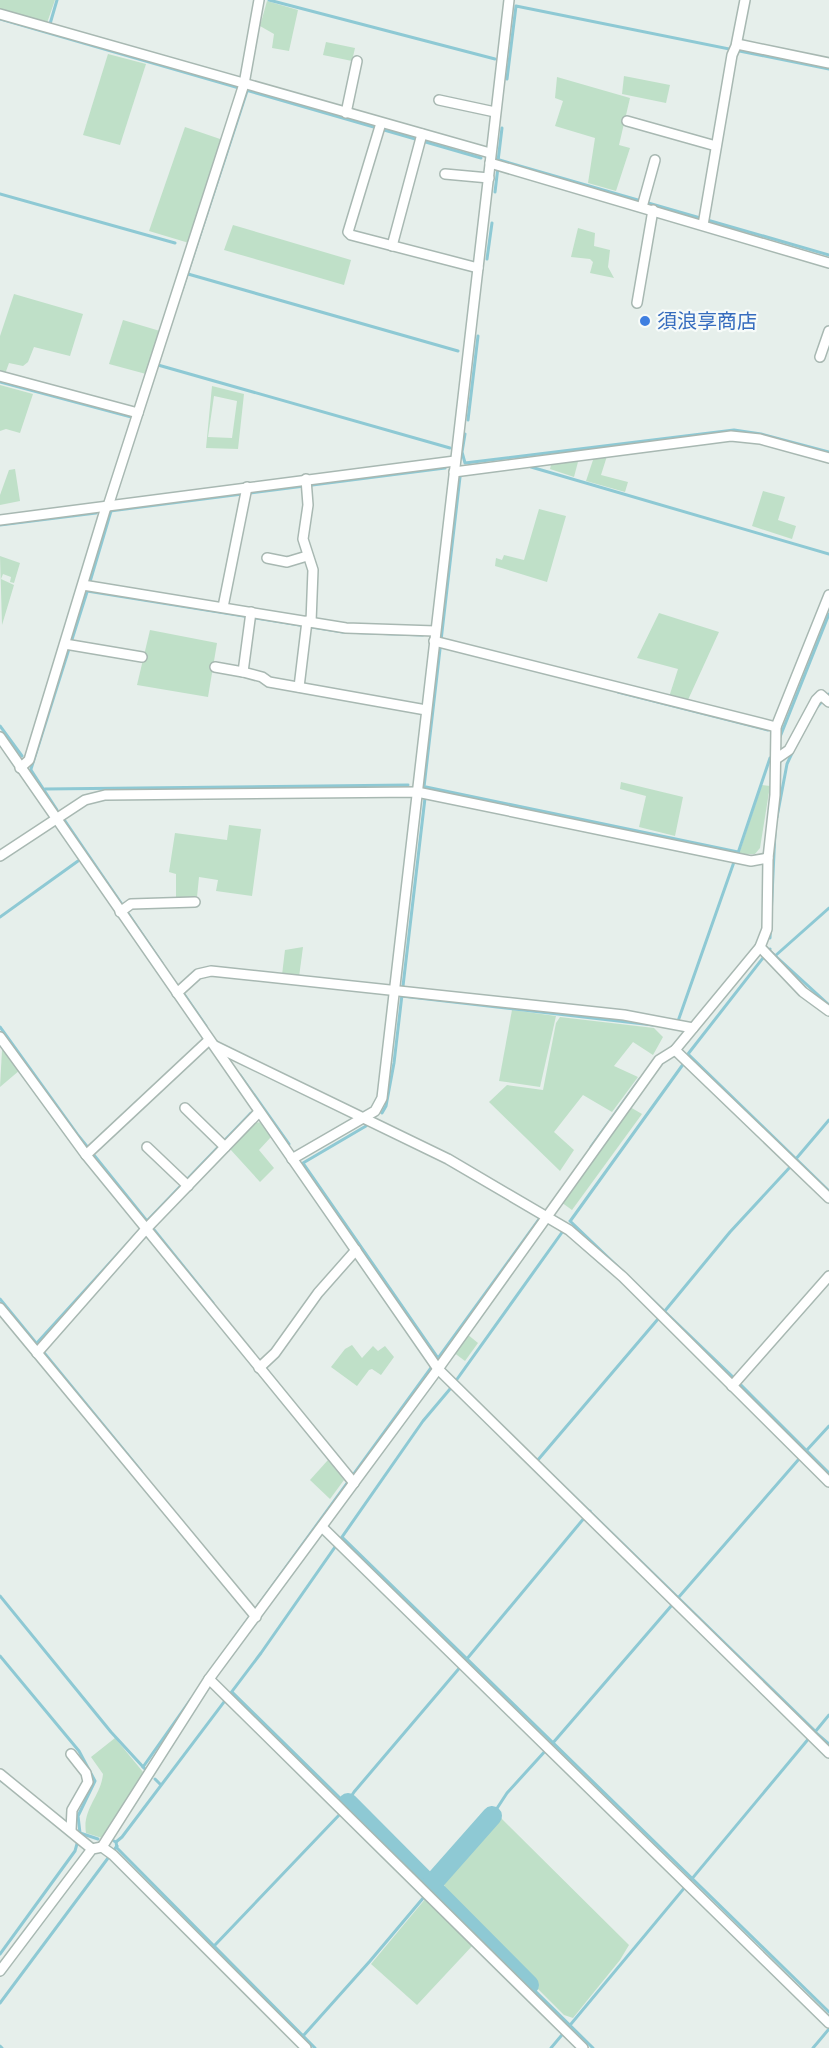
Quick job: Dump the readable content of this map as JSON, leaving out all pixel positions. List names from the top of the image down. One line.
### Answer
{"places":["須浪享商店"]}
